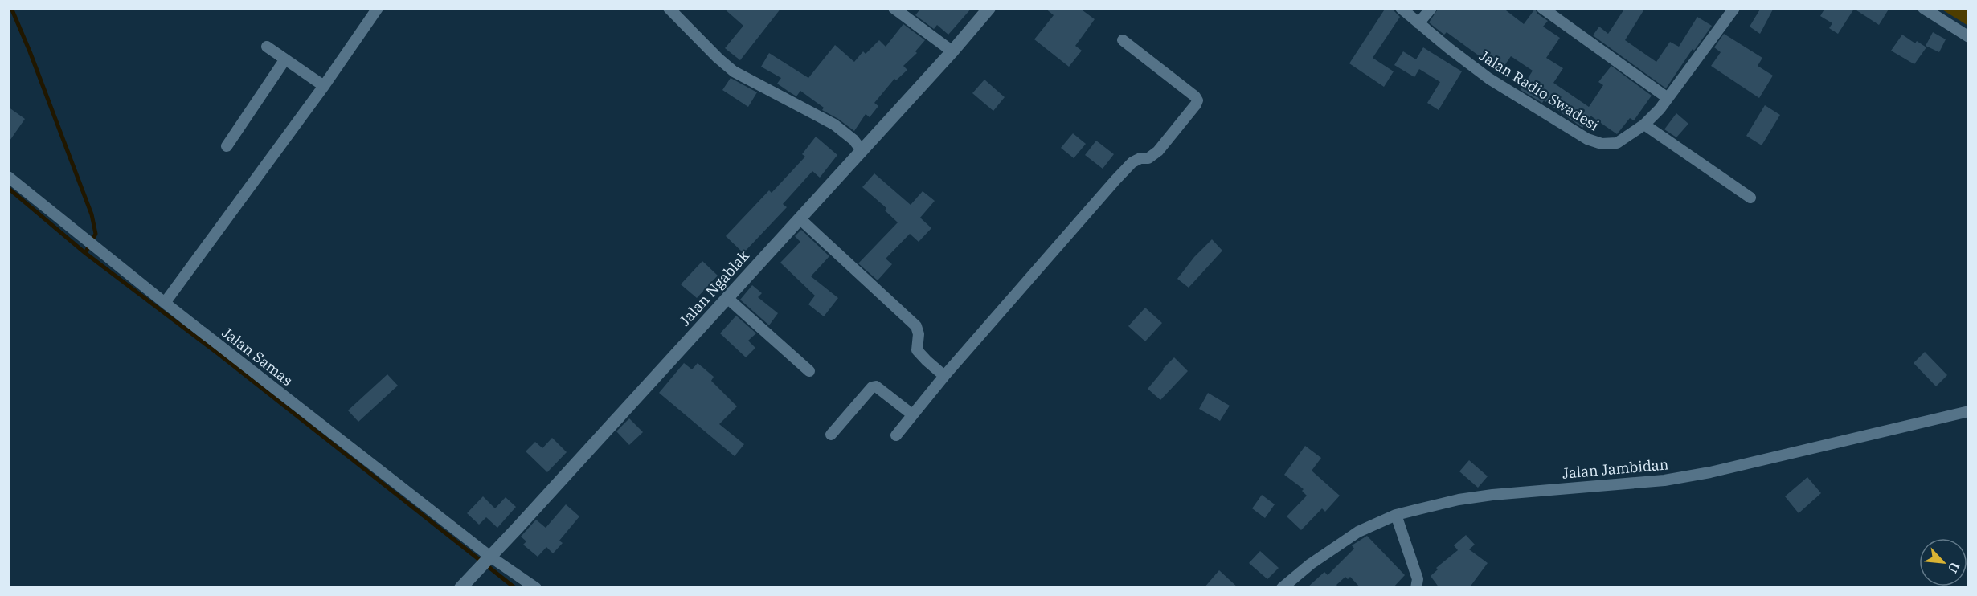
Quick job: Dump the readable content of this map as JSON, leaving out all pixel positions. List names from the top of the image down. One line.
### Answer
{"streets":{"street":["Jalan Radio Swadesi","Jalan Ngablak","Jalan Samas","Jalan Jambidan"]},"crossings":[["Jalan Ngablak","Jalan Samas"]],"north":"bottom right"}
